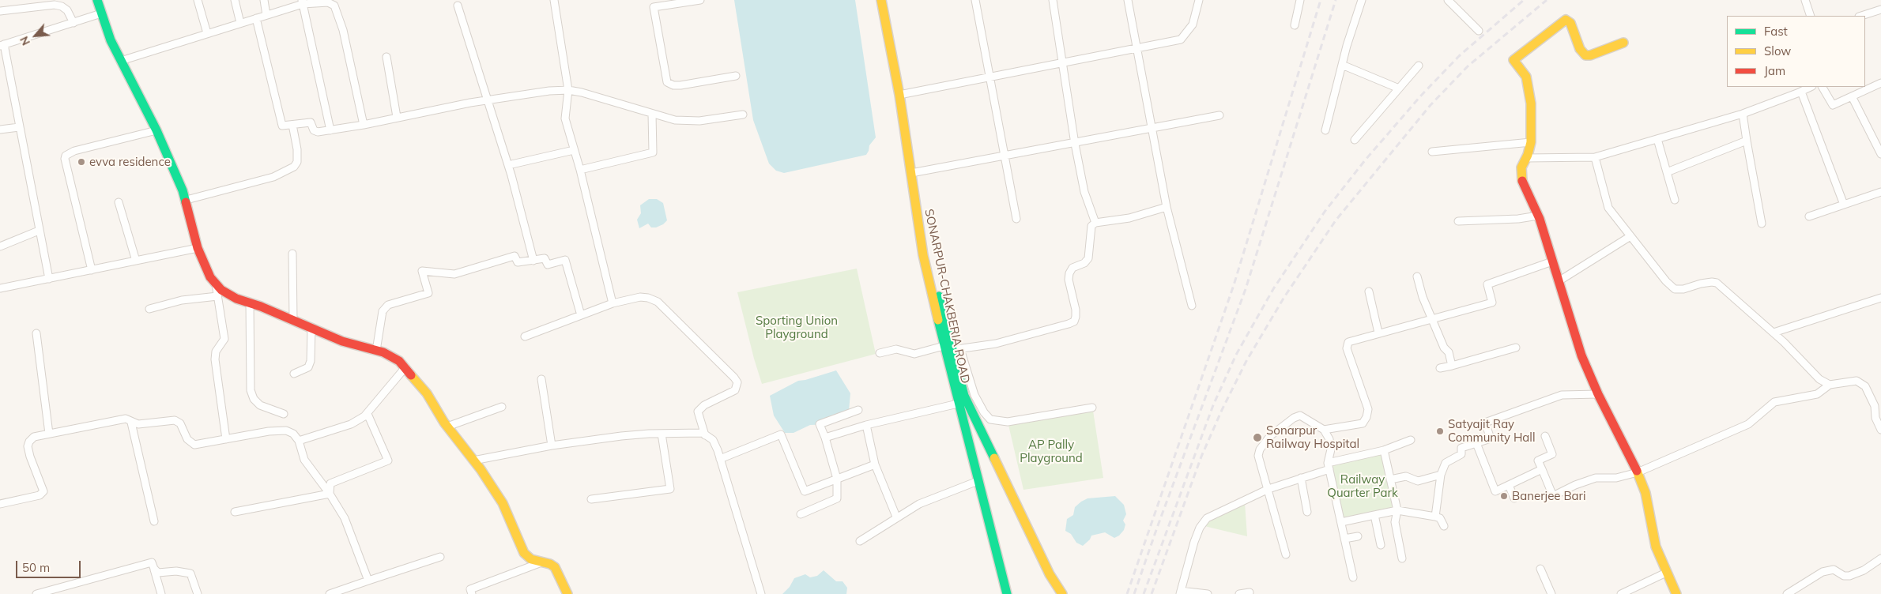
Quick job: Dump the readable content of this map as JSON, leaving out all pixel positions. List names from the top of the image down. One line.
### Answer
{"streets":{"street":["SONARPUR-CHAKBERIA ROAD"]},"parks":["Sporting Union Playground","AP Pally Playground","Railway Quarter Park"],"places":["evva residence","Satyajit Ray Community Hall","Sonarpur Railway Hospital","Banerjee Bari"],"legend":["Fast","Slow","Jam"],"scale_bar":"50 m","north":"bottom left"}
